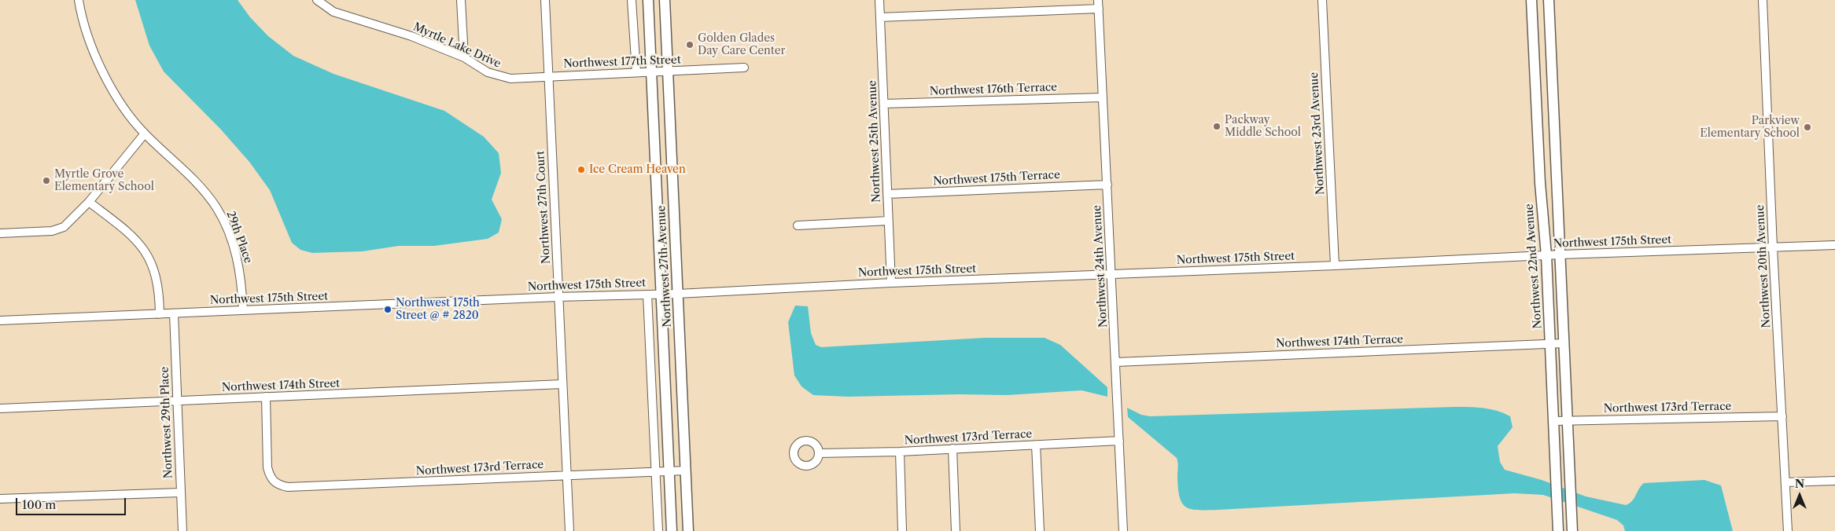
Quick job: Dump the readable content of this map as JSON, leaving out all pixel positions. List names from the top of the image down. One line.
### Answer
{"streets":{"main road":["Northwest 27th Avenue","Northwest 22nd Avenue"],"street":["Myrtle Lake Drive","Northwest 177th Street","Northwest 176th Terrace","Northwest 23rd Avenue","Northwest 25th Avenue","Northwest 175th Terrace","Northwest 27th Court","29th Place","Northwest 175th Street","Northwest 24th Avenue","Northwest 20th Avenue","Northwest 174th Terrace","Northwest 174th Street","Northwest 173rd Terrace","Northwest 29th Place"]},"crossings":[["Myrtle Lake Drive","Northwest 177th Street"],["Myrtle Lake Drive","Northwest 27th Court"],["Northwest 177th Street","Northwest 27th Court"],["Northwest 177th Street","Northwest 27th Avenue"],["Northwest 176th Terrace","Northwest 25th Avenue"],["Northwest 176th Terrace","Northwest 24th Avenue"],["Northwest 23rd Avenue","Northwest 175th Street"],["Northwest 25th Avenue","Northwest 175th Terrace"],["Northwest 25th Avenue","Northwest 175th Street"],["Northwest 175th Terrace","Northwest 24th Avenue"],["Northwest 27th Court","Northwest 175th Street"],["Northwest 27th Court","Northwest 174th Street"],["Northwest 27th Court","Northwest 173rd Terrace"],["29th Place","Northwest 175th Street"],["Northwest 175th Street","Northwest 27th Avenue"],["Northwest 175th Street","Northwest 24th Avenue"],["Northwest 175th Street","Northwest 22nd Avenue"],["Northwest 175th Street","Northwest 20th Avenue"],["Northwest 175th Street","Northwest 29th Place"],["Northwest 27th Avenue","Northwest 173rd Terrace"],["Northwest 24th Avenue","Northwest 174th Terrace"],["Northwest 24th Avenue","Northwest 173rd Terrace"],["Northwest 22nd Avenue","Northwest 174th Terrace"],["Northwest 22nd Avenue","Northwest 173rd Terrace"],["Northwest 20th Avenue","Northwest 173rd Terrace"],["Northwest 174th Street","Northwest 173rd Terrace"],["Northwest 174th Street","Northwest 29th Place"]],"places":["Golden Glades Day Care Center","Packway Middle School","Parkview Elementary School","Ice Cream Heaven","Myrtle Grove Elementary School","Northwest 175th Street @ # 2820"],"scale_bar":"100 m","north":"top"}
